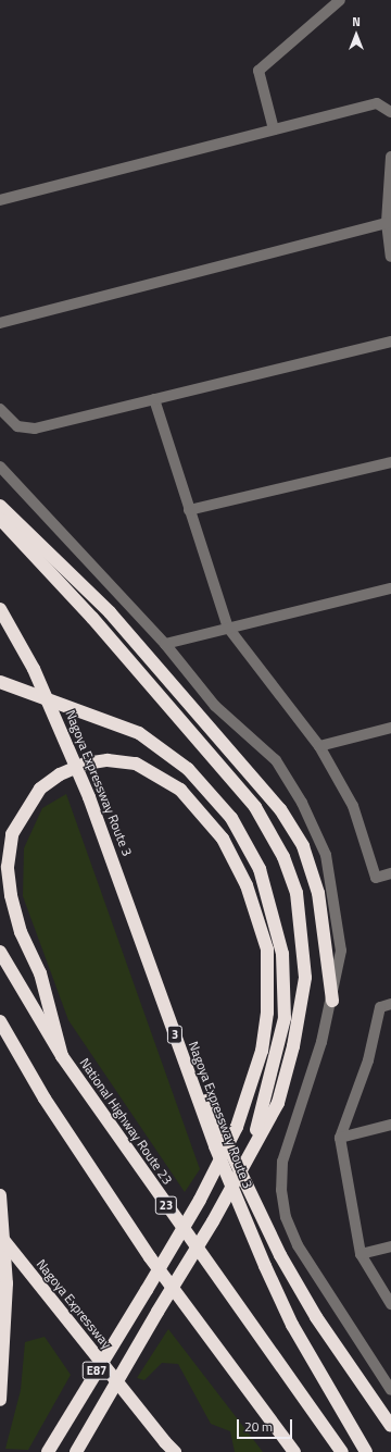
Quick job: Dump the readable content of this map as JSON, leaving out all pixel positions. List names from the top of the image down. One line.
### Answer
{"streets":{"highway":["Nagoya Expressway Route 3","3","National Highway Route 23","23","Nagoya Expressway","E87"]},"crossings":[["National Highway Route 23","E87"]],"scale_bar":"20 m","north":"top"}
